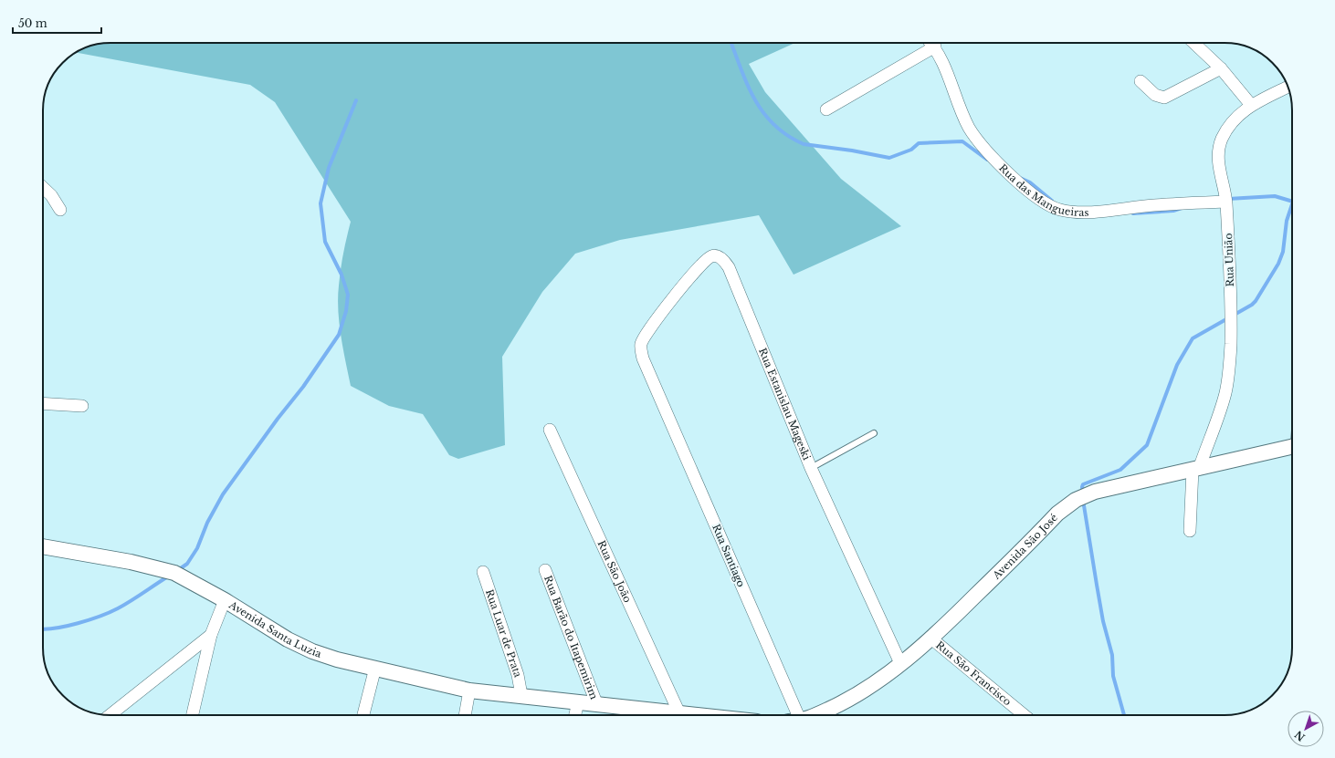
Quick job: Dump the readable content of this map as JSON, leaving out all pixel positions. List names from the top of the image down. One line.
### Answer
{"streets":{"street":["Rua das Mangueiras","Rua União","Rua Estanislau Mageski","Avenida São José","Rua Santiago","Rua São João","Avenida Santa Luzia","Rua Luar de Prata","Rua Barão do Itapemirim","Rua São Francisco"]},"crossings":[["Rua das Mangueiras","Rua União"],["Rua União","Avenida São José"],["Rua Estanislau Mageski","Avenida São José"],["Rua Estanislau Mageski","Rua Santiago"],["Avenida São José","Rua São Francisco"],["Avenida Santa Luzia","Rua Luar de Prata"]],"scale_bar":"50 m","north":"bottom left"}
